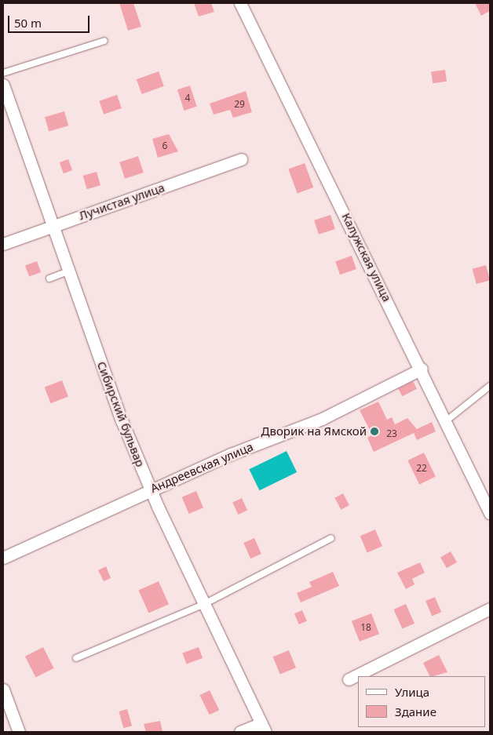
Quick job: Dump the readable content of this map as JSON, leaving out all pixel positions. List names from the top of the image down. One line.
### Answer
{"streets":{"street":["Лучистая улица","Калужская улица","Сибирский бульвар","Андреевская улица"]},"crossings":[["Лучистая улица","Сибирский бульвар"],["Калужская улица","Андреевская улица"],["Сибирский бульвар","Андреевская улица"]],"places":["Дворик на Ямской"],"house_numbers":["4","29","6","23","22","18"],"legend":["Улица","Здание"],"scale_bar":"50 m"}
